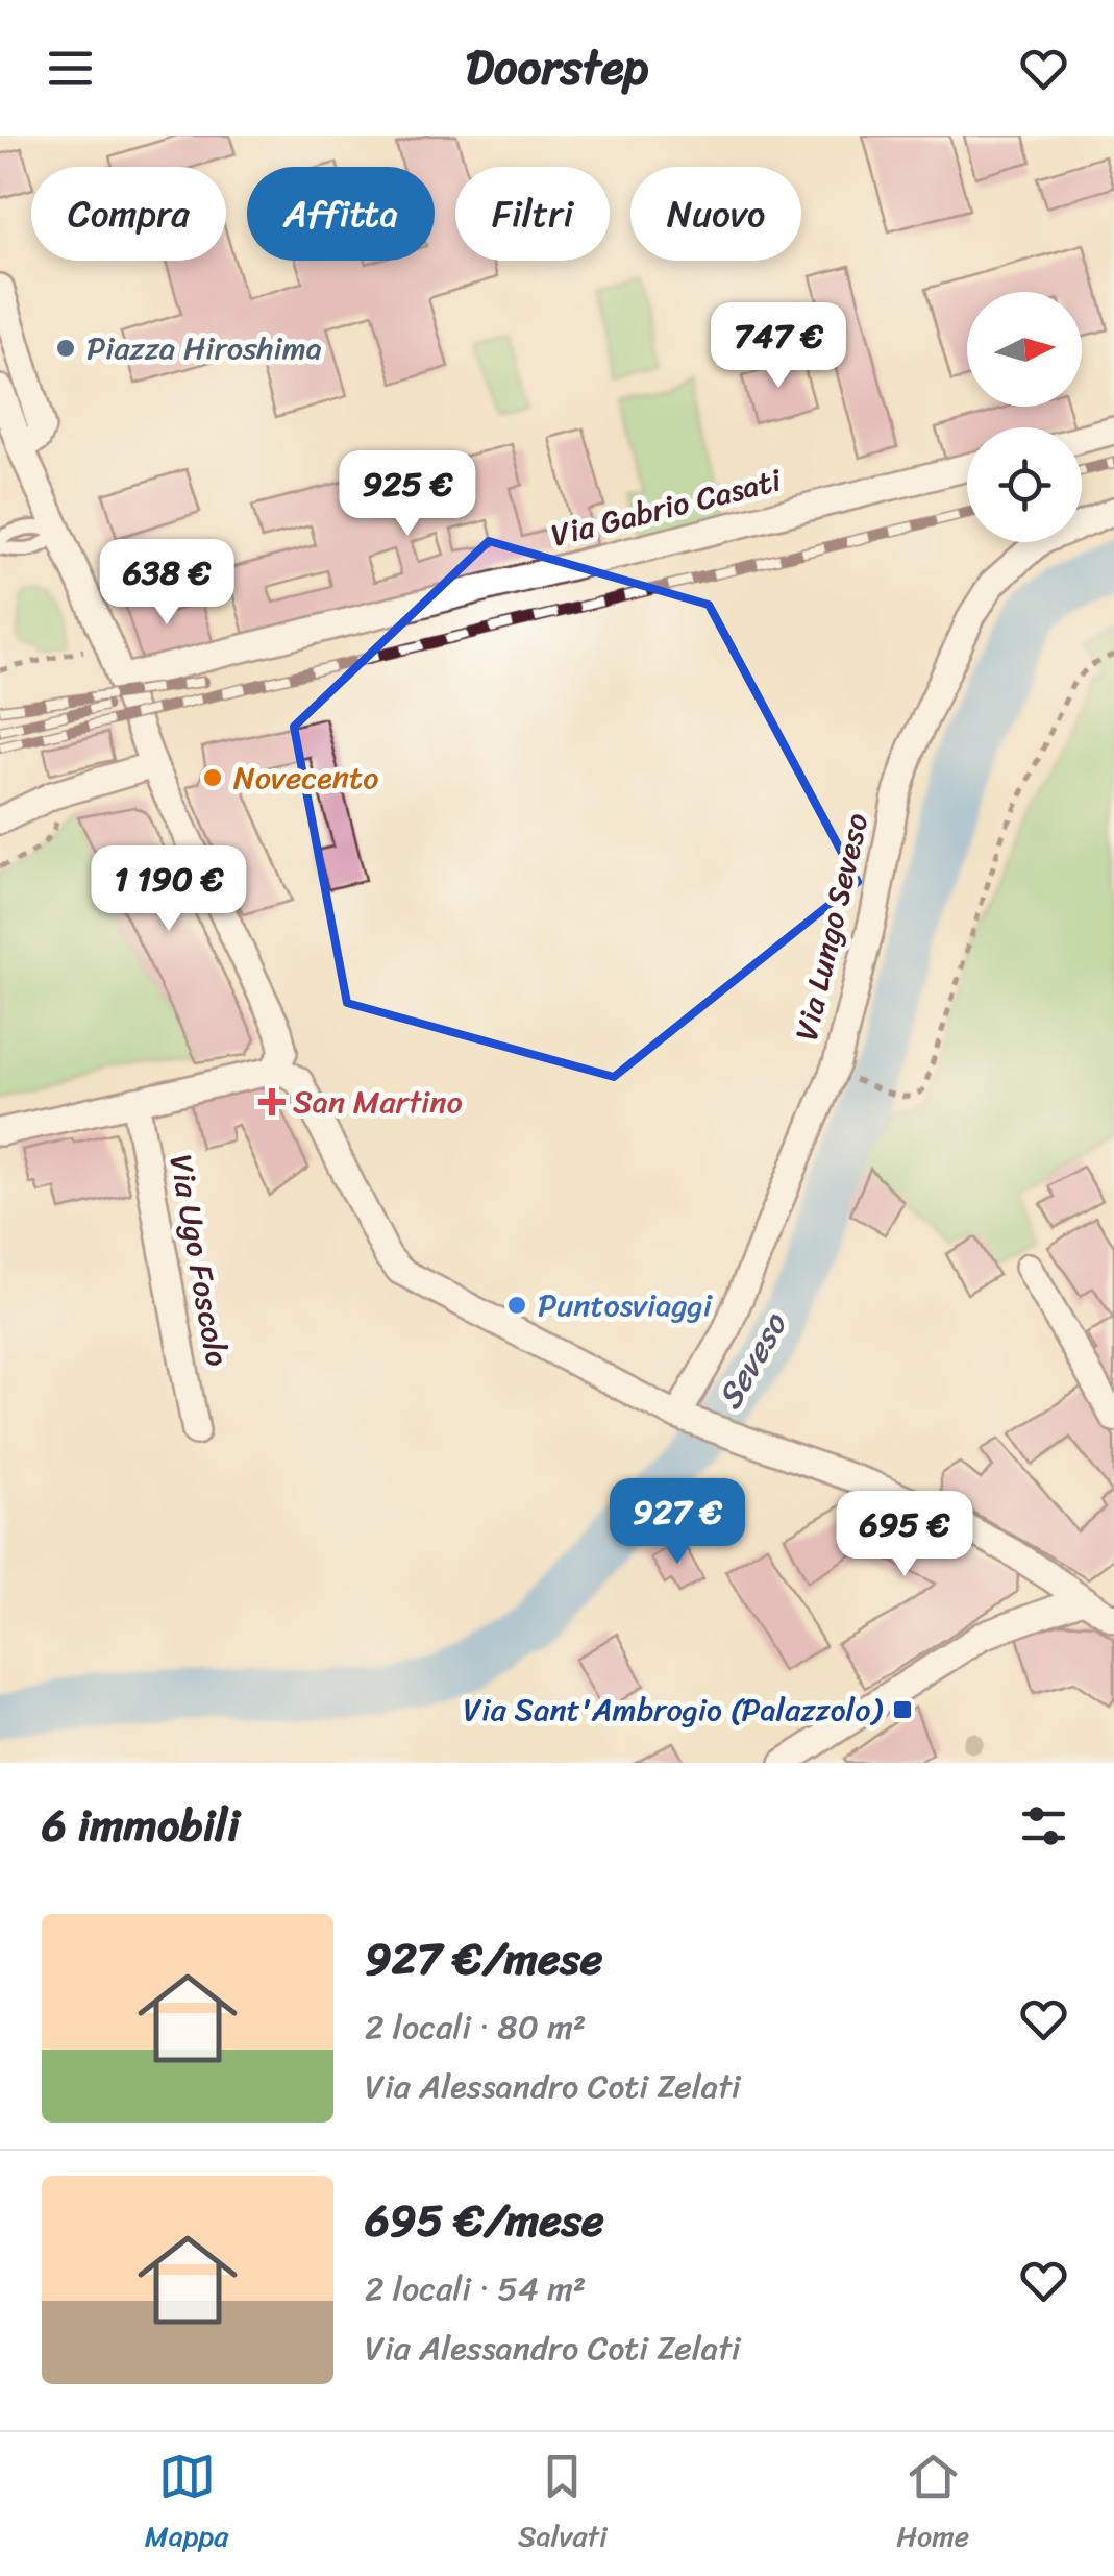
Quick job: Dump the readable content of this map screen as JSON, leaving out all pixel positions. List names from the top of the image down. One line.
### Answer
{"streets":{"street":["Via Gabrio Casati","Via Lungo Seveso","Via Ugo Foscolo"]},"water":["Seveso"],"places":{"other":["Piazza Hiroshima","Novecento","Puntosviaggi"],"health":["San Martino"],"transit":["Via Sant'Ambrogio (Palazzolo)"]},"north":"right","page":{"header":"Doorstep","chip":["Compra","Affitta","Filtri","Nuovo"],"price":["747 €","925 €","638 €","1 190 €","927 €","695 €"],"heading":"6 immobili","list":[{"name":"927 €/mese","note":"2 locali · 80 m² · Via Alessandro Coti Zelati"},{"name":"695 €/mese","note":"2 locali · 54 m² · Via Alessandro Coti Zelati"}],"tabs":["Mappa","Salvati","Home"]}}
